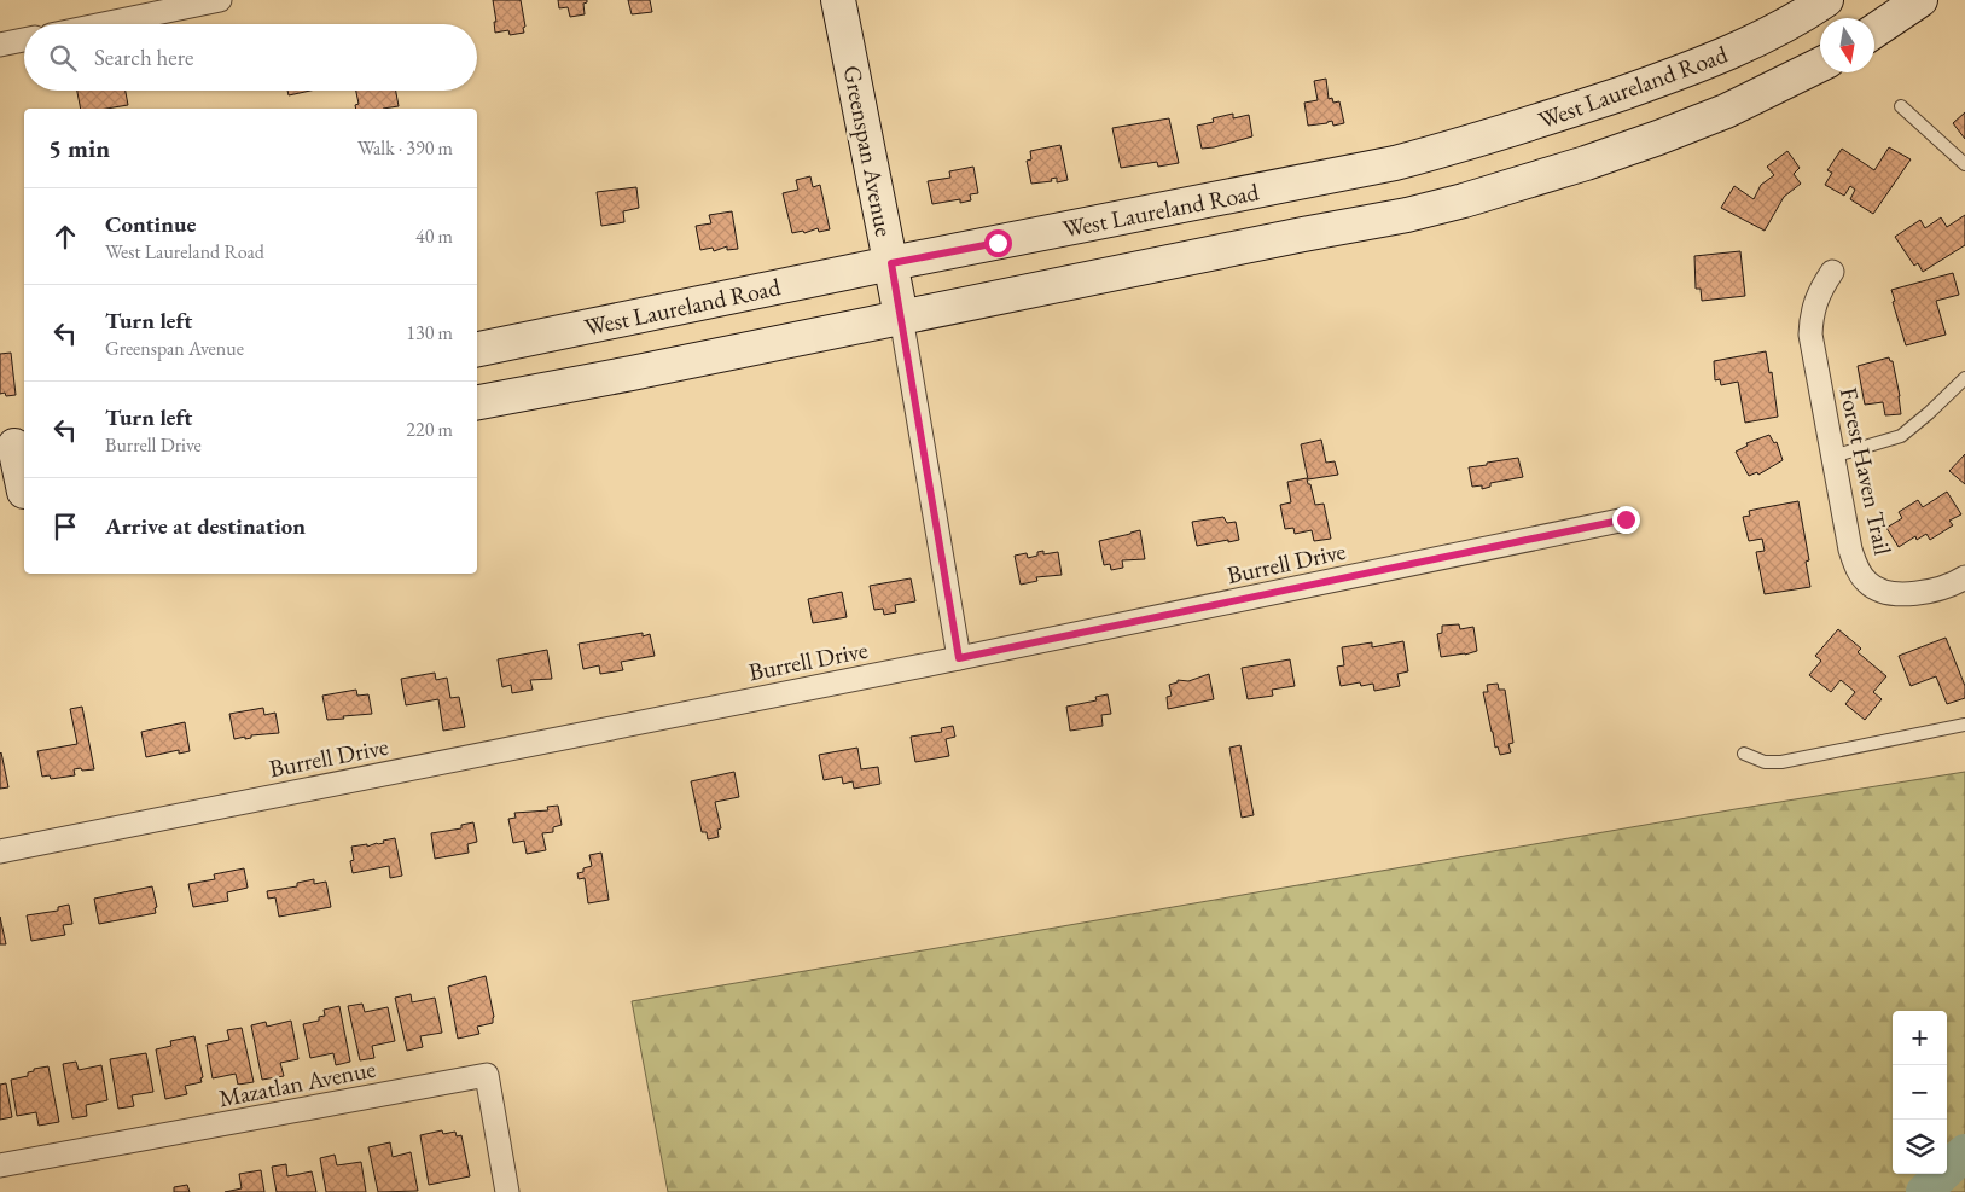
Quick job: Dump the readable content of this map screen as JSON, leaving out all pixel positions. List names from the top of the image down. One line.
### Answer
{"streets":{"main road":["West Laureland Road","Greenspan Avenue"],"street":["Forest Haven Trail","Burrell Drive","Mazatlan Avenue"]},"crossings":[["West Laureland Road","Greenspan Avenue"],["Greenspan Avenue","Burrell Drive"]],"north":"bottom","page":{"search":"Search here","heading":["5 min","Walk · 390 m"],"list":[["Continue","West Laureland Road","40 m"],["Turn left","Greenspan Avenue","130 m"],["Turn left","Burrell Drive","220 m"],"Arrive at destination"],"map_buttons":["+","−"]}}
